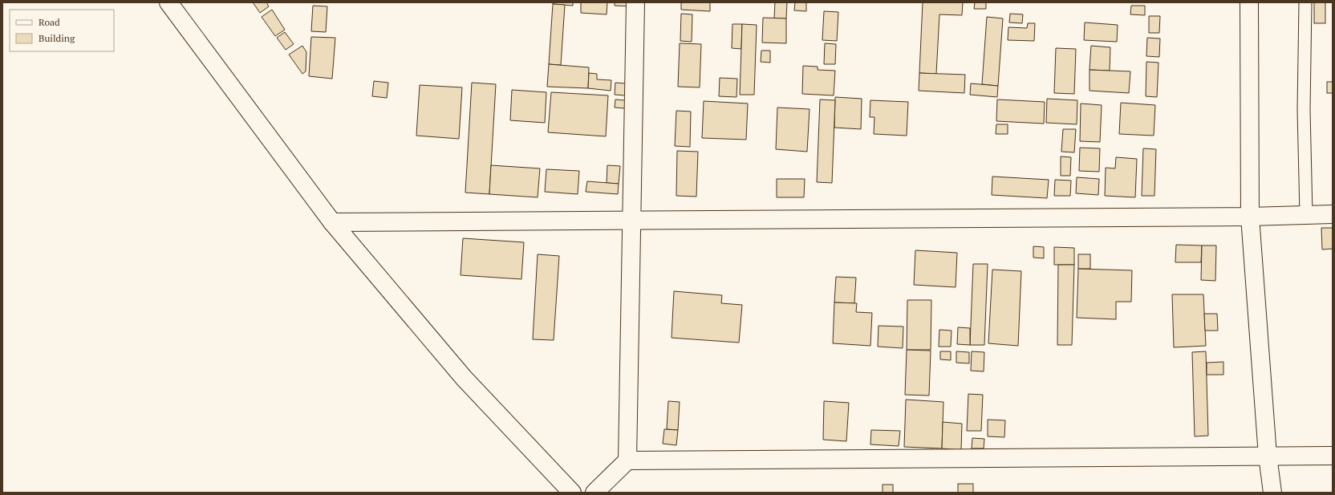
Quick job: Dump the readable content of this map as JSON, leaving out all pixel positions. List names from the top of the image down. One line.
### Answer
{"legend":["Road","Building"]}
